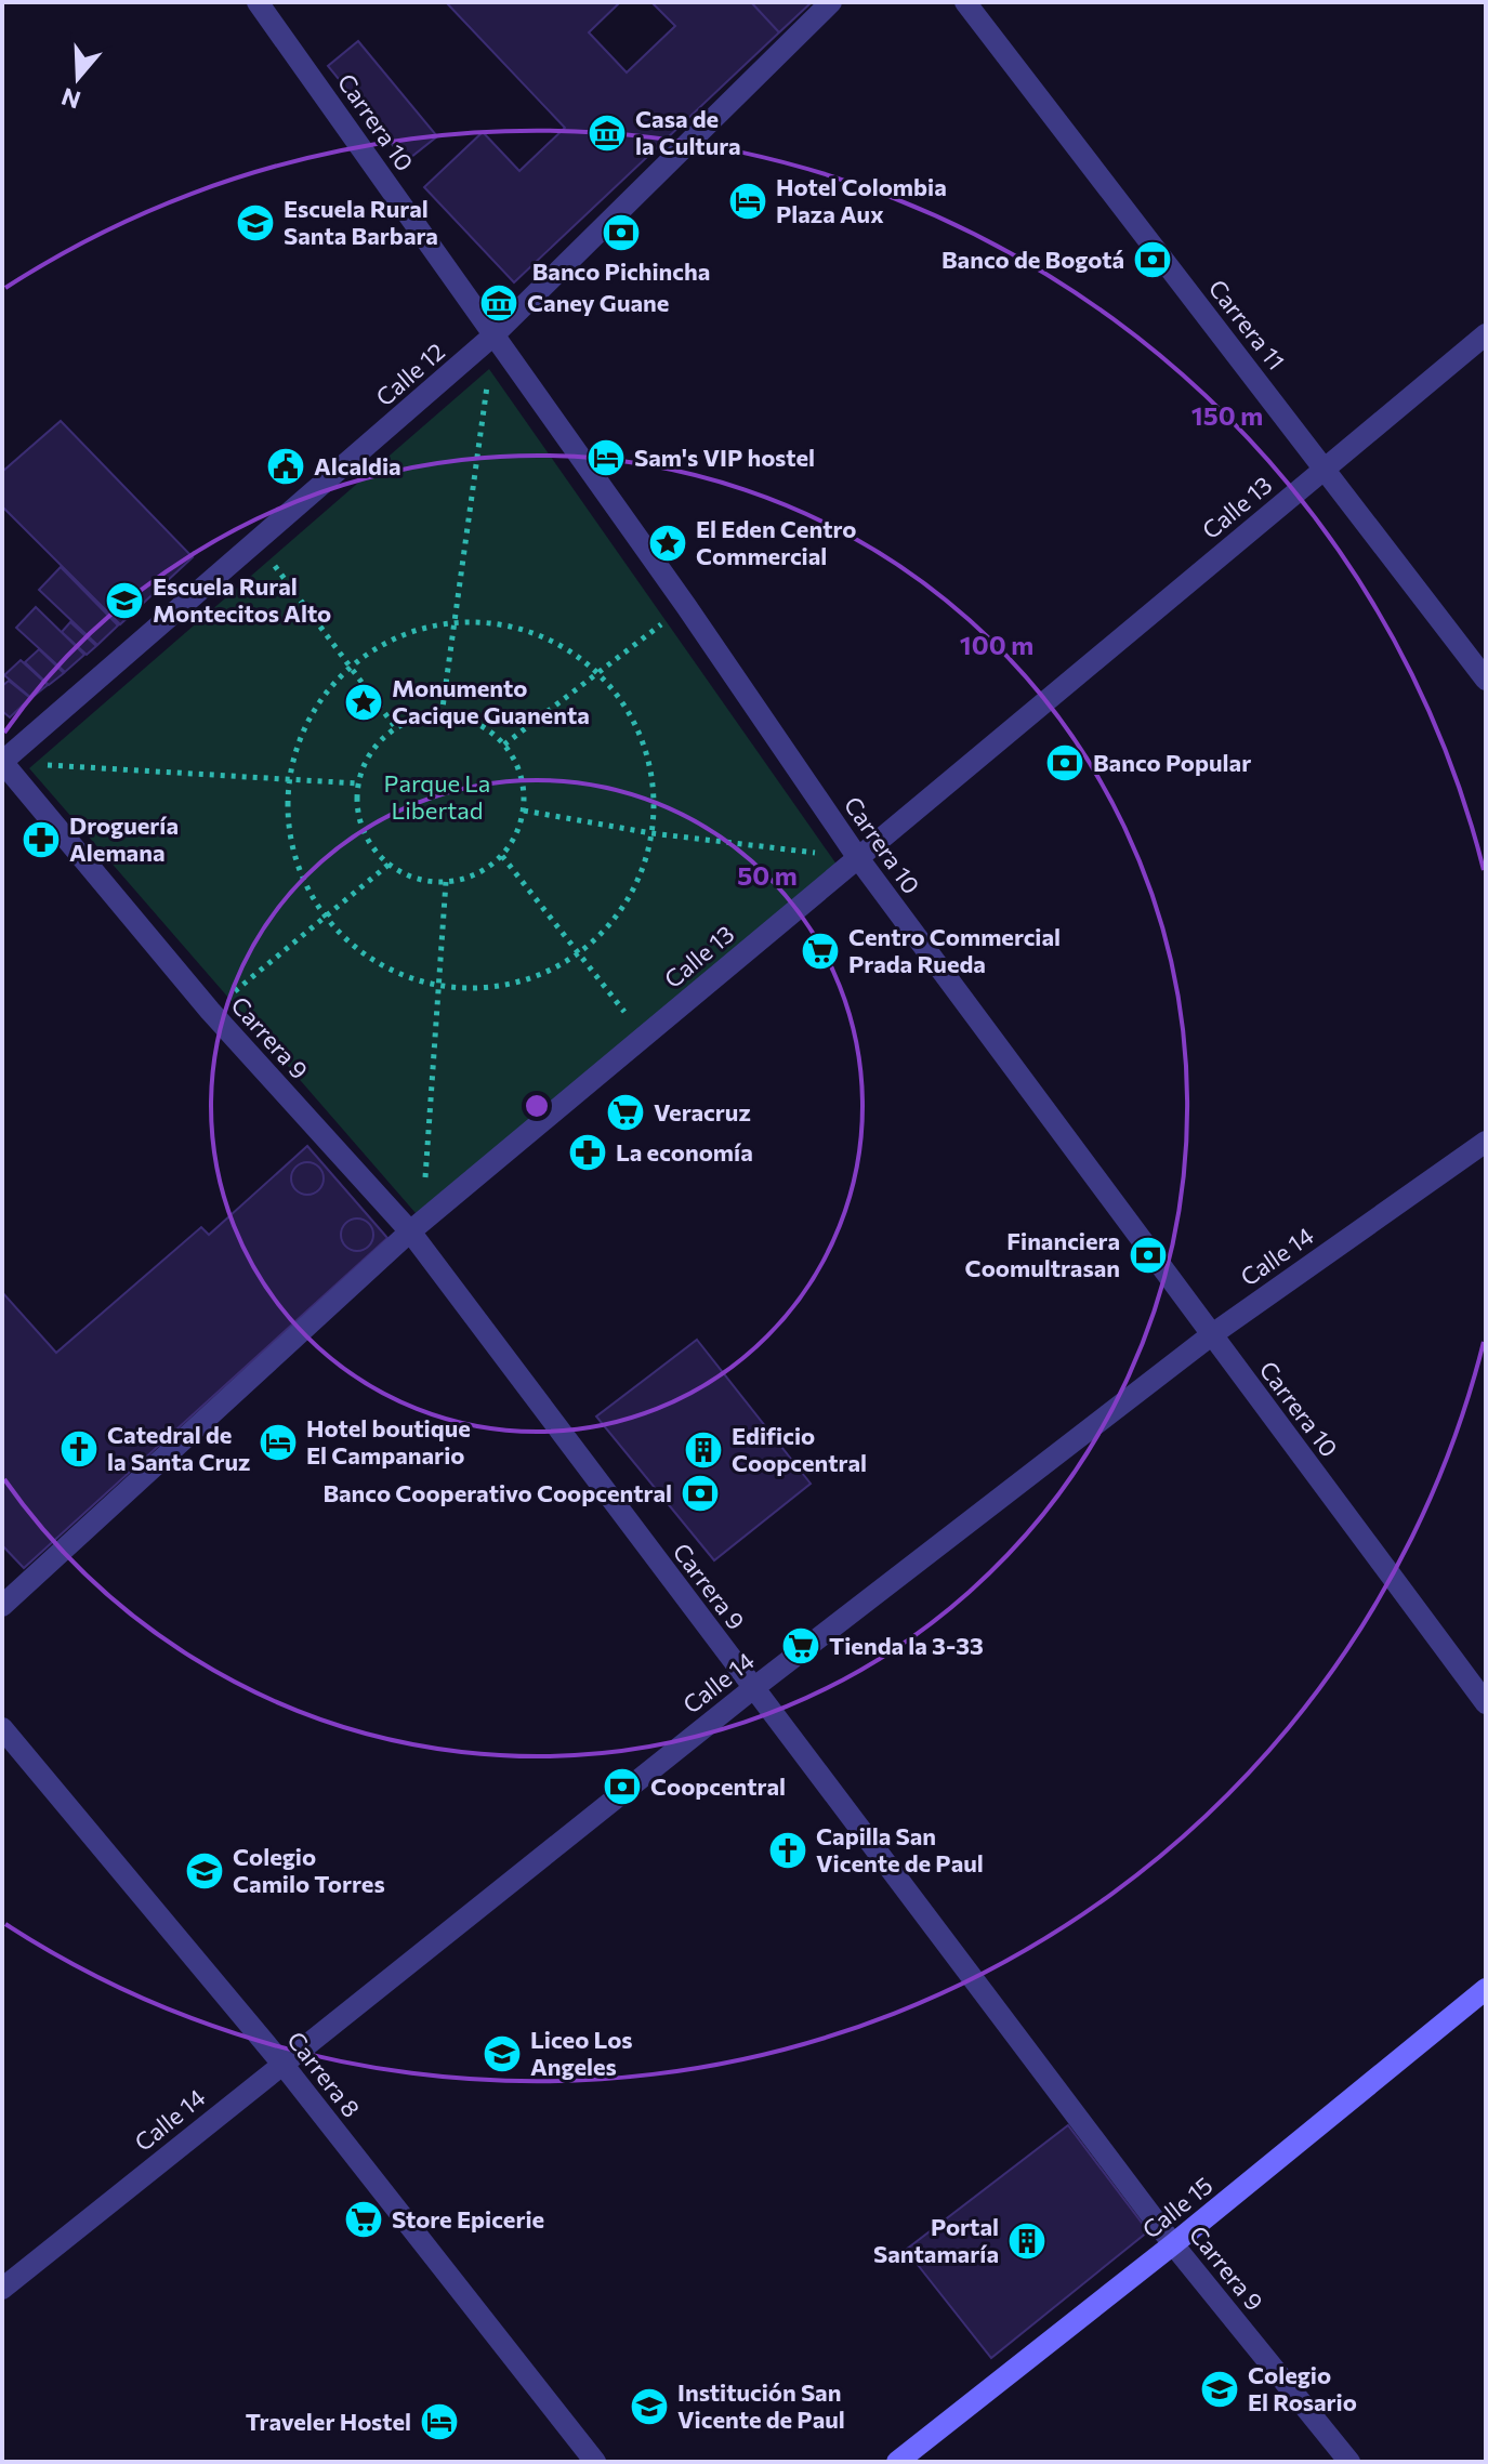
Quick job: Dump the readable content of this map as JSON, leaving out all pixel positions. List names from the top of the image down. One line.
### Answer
{"streets":{"street":["Carrera 10","Carrera 11","Calle 12","Calle 13","Carrera 9","Calle 14","Carrera 8","Calle 15"]},"crossings":[["Carrera 10","Calle 12"],["Carrera 10","Calle 13"],["Carrera 10","Calle 14"],["Carrera 11","Calle 13"],["Calle 12","Carrera 9"],["Calle 13","Carrera 9"],["Carrera 9","Calle 14"],["Carrera 9","Calle 15"],["Calle 14","Carrera 8"]],"parks":["Parque La Libertad"],"places":{"museum":["Casa de la Cultura","Caney Guane"],"hotel":["Hotel Colombia Plaza Aux","Sam's VIP hostel","Hotel boutique El Campanario","Traveler Hostel"],"school or university":["Escuela Rural Santa Barbara","Escuela Rural Montecitos Alto","Colegio Camilo Torres","Liceo Los Angeles","Colegio El Rosario","Institución San Vicente de Paul"],"bank":["Banco Pichincha","Banco de Bogotá","Banco Popular","Financiera Coomultrasan","Banco Cooperativo Coopcentral","Coopcentral"],"public building":["Alcaldia"],"place":["El Eden Centro Commercial","Monumento Cacique Guanenta"],"pharmacy":["Droguería Alemana","La economía"],"supermarket":["Centro Commercial Prada Rueda","Veracruz","Tienda la 3-33","Store Epicerie"],"church":["Catedral de la Santa Cruz","Capilla San Vicente de Paul"],"building":["Edificio Coopcentral","Portal Santamaría"]},"north":"bottom","rings":["150 m","100 m","50 m"]}
